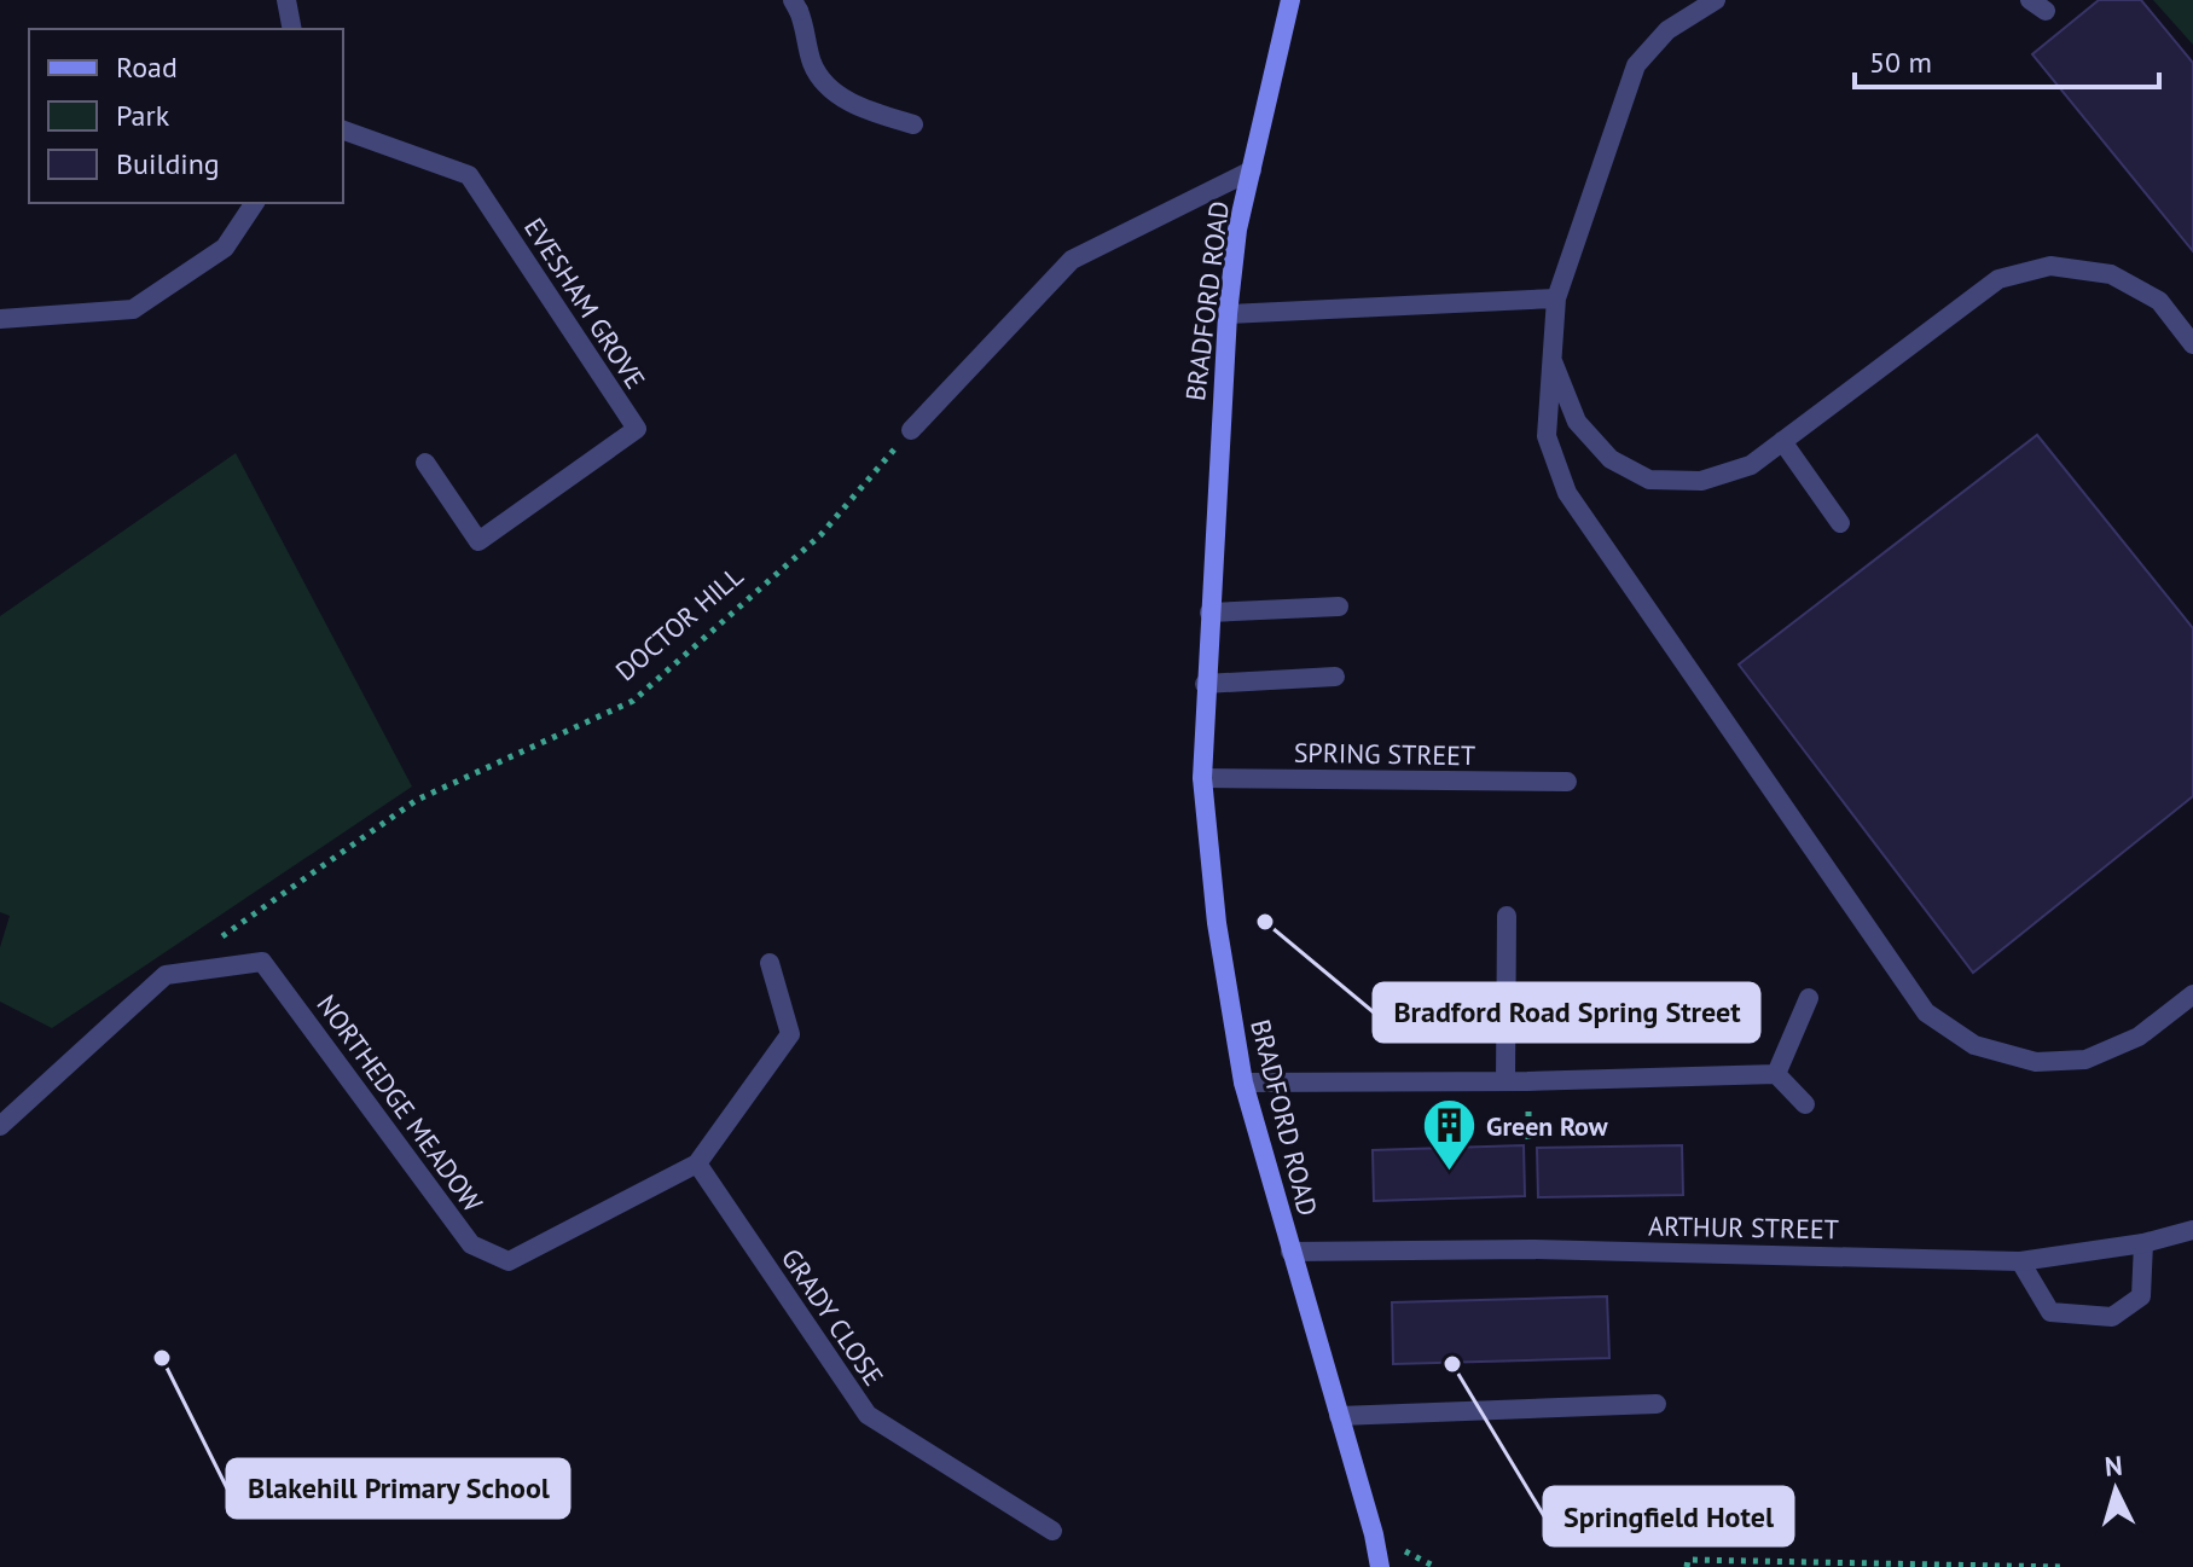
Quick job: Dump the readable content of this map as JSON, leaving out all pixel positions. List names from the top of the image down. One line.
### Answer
{"streets":{"street":["BRADFORD ROAD","EVESHAM GROVE","SPRING STREET","NORTHEDGE MEADOW","ARTHUR STREET","GRADY CLOSE"],"path":["DOCTOR HILL"]},"crossings":[["BRADFORD ROAD","SPRING STREET"],["BRADFORD ROAD","ARTHUR STREET"],["NORTHEDGE MEADOW","GRADY CLOSE"]],"places":{"other":["Bradford Road Spring Street","Blakehill Primary School","Springfield Hotel"],"building":["Green Row"]},"legend":["Road","Park","Building"],"scale_bar":"50 m","north":"top"}
